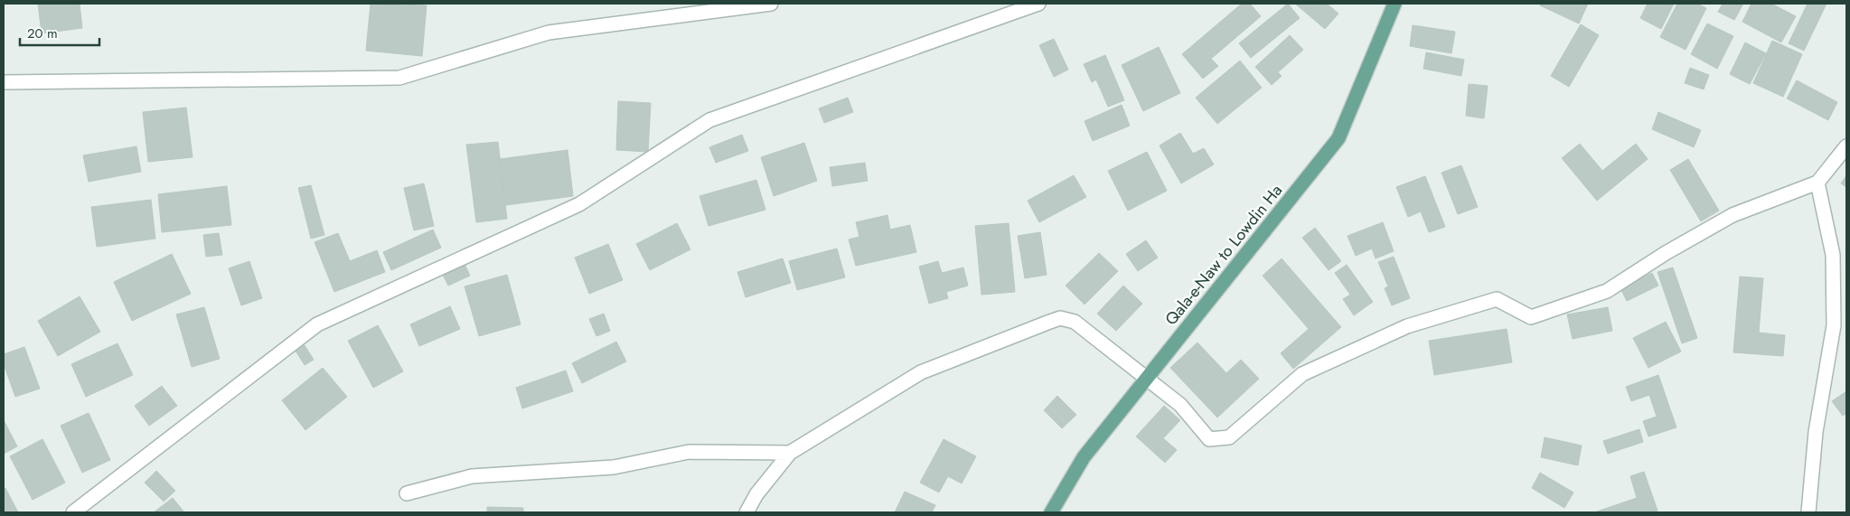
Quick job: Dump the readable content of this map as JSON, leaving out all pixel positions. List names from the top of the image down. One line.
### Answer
{"streets":{"main road":["Qala-e-Naw to Lowdin Ha"]},"scale_bar":"20 m"}
